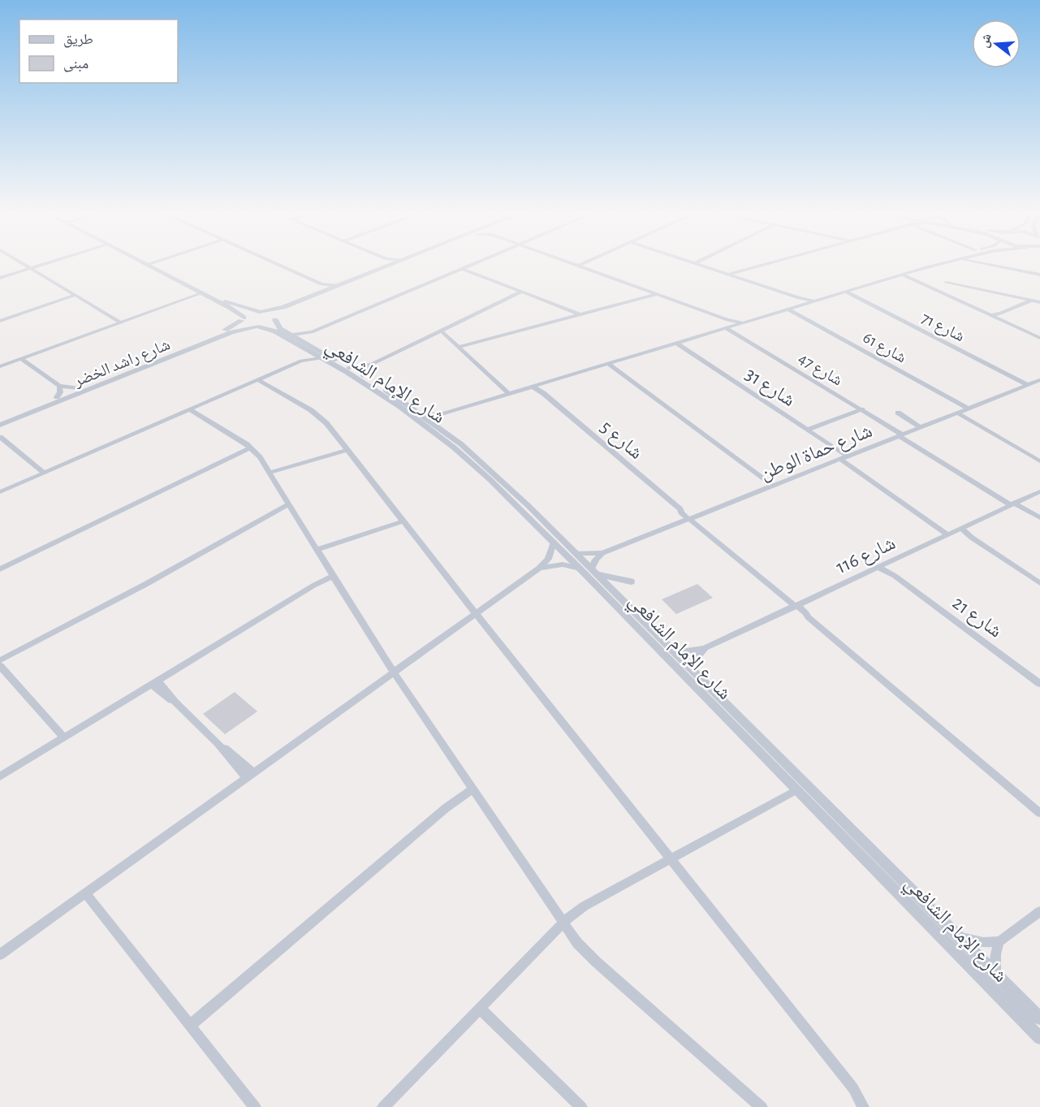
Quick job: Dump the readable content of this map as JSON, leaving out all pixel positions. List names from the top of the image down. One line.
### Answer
{"streets":{"street":["شارع 71","شارع 61","شارع راشد الخضر","شارع 47","شارع الإمام الشافعي","شارع 31","شارع 5","شارع حماة الوطن","شارع 116","شارع 21"]},"crossings":[["شارع 71","شارع حماة الوطن"],["شارع 61","شارع حماة الوطن"],["شارع راشد الخضر","شارع الإمام الشافعي"],["شارع 47","شارع حماة الوطن"],["شارع 47","شارع 116"],["شارع الإمام الشافعي","شارع حماة الوطن"],["شارع الإمام الشافعي","شارع 116"],["شارع 31","شارع حماة الوطن"],["شارع 31","شارع 116"],["شارع 5","شارع حماة الوطن"],["شارع 5","شارع 116"],["شارع 116","شارع 21"]],"legend":["طريق","مبنى"],"north":"left"}
